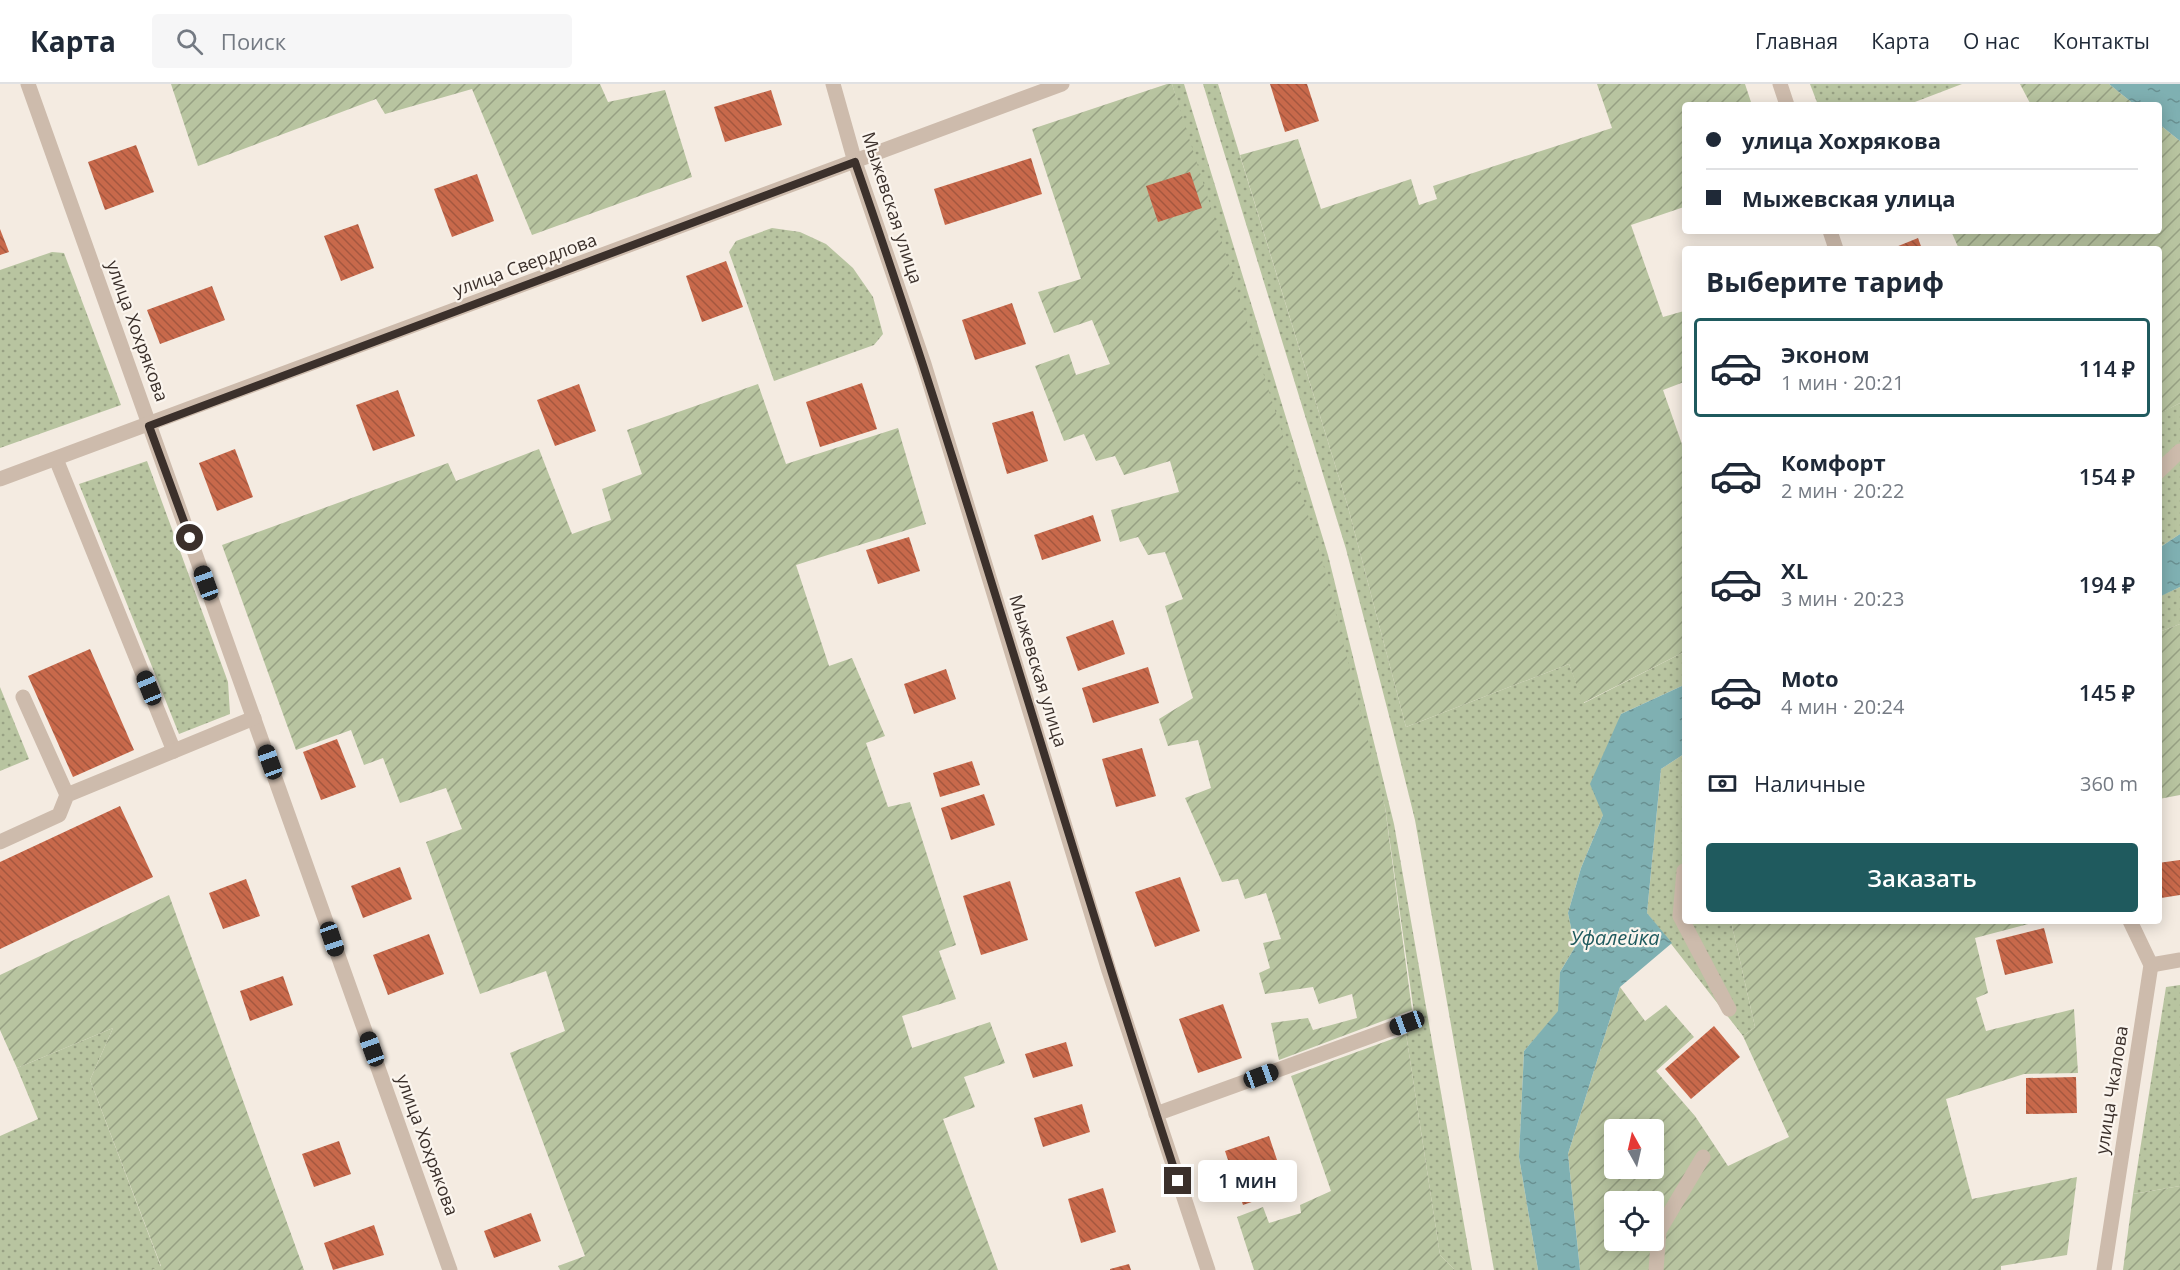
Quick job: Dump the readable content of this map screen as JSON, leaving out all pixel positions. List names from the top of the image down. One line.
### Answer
{"streets":{"street":["Мыжевская улица","улица Свердлова","улица Хохрякова","улица Чкалова"]},"crossings":[["Мыжевская улица","улица Свердлова"],["улица Свердлова","улица Хохрякова"]],"water":["Уфалейка"],"north":"top","page":{"header":"Карта","search":"Поиск","nav":["Главная","Карта","О нас","Контакты"],"banner":["улица Хохрякова","Мыжевская улица"],"heading":"Выберите тариф","list":[{"name":"Эконом","note":"1 мин · 20:21","value":"114 ₽"},{"name":"Комфорт","note":"2 мин · 20:22","value":"154 ₽"},{"name":"XL","note":"3 мин · 20:23","value":"194 ₽"},{"name":"Moto","note":"4 мин · 20:24","value":"145 ₽"}],"pay":["Наличные","360 m"],"buttons":"Заказать","bubble":"1 мин"}}
